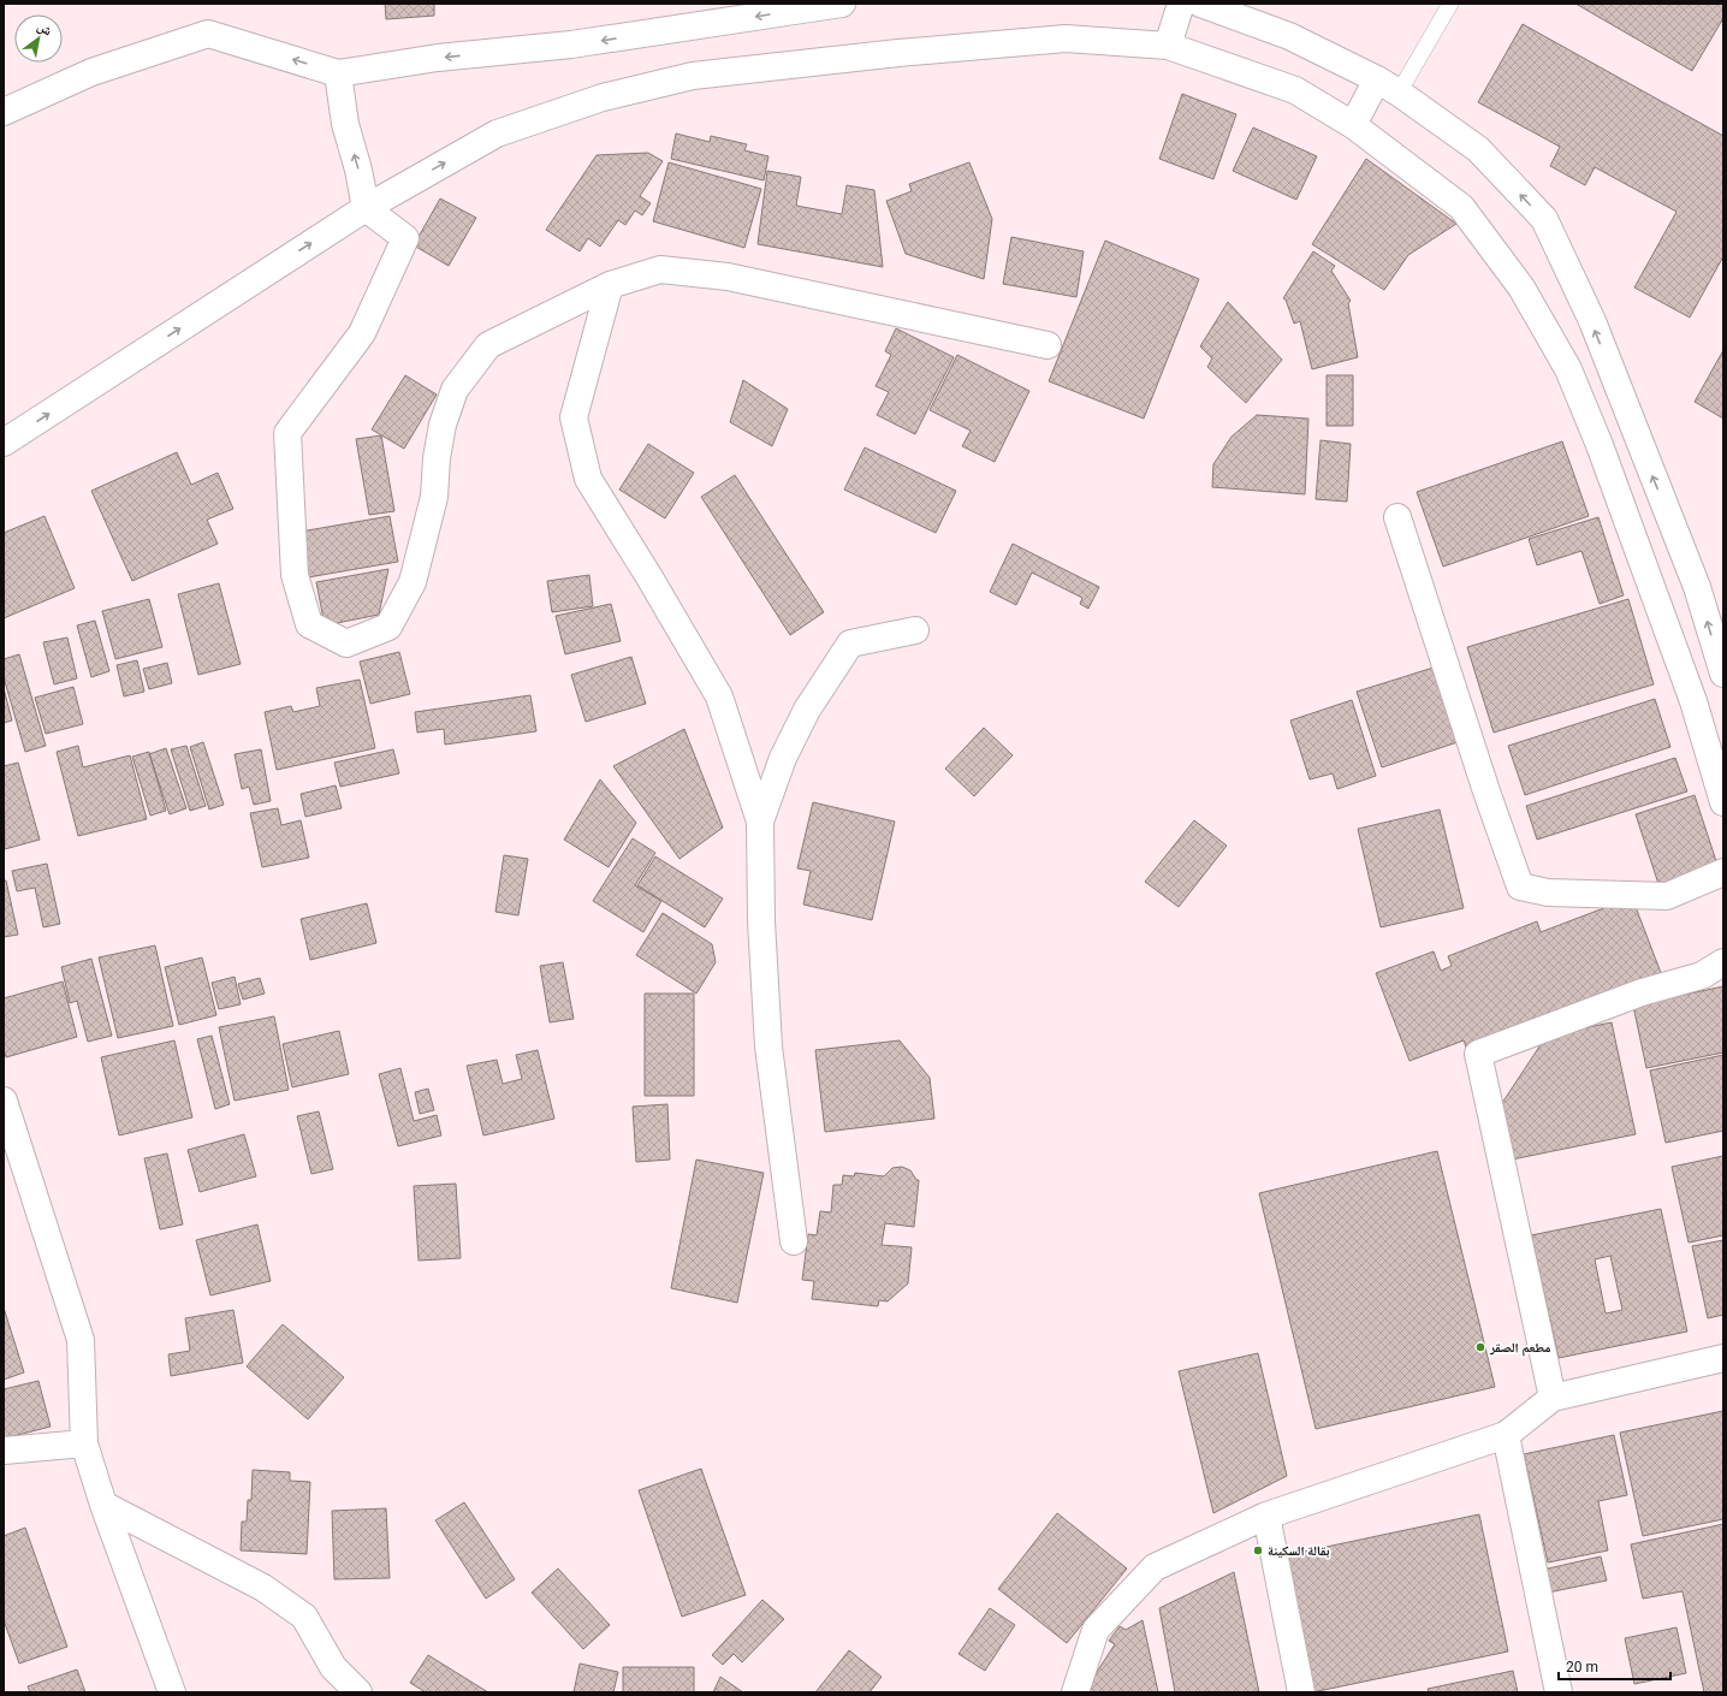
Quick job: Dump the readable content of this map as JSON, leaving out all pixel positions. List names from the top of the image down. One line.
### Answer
{"places":["مطعم الصقر","بقالة السكينة"],"scale_bar":"20 m","north":"top right"}
